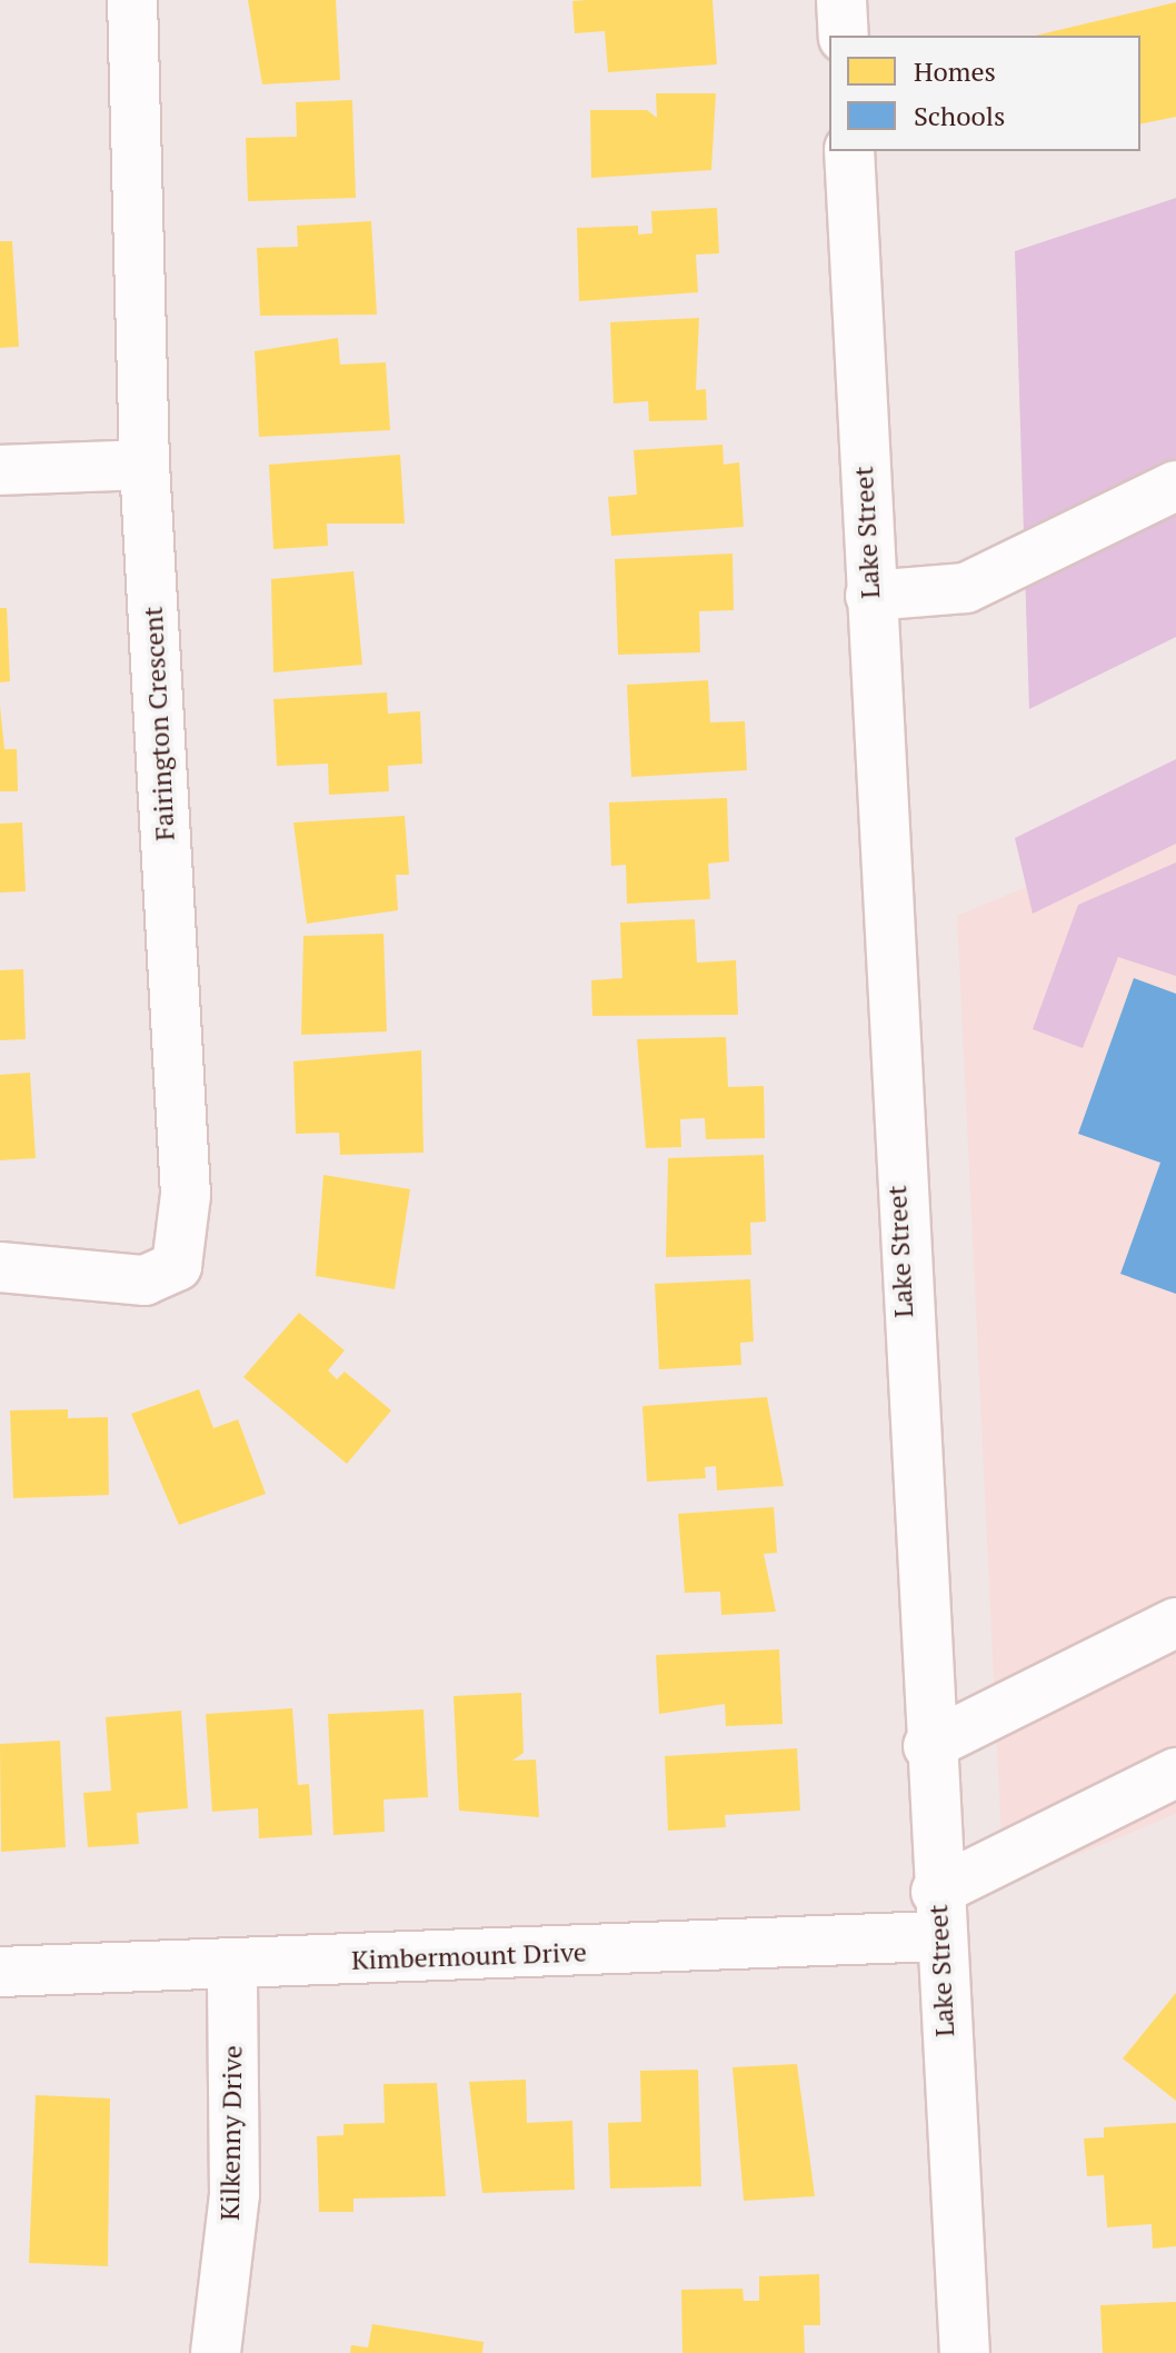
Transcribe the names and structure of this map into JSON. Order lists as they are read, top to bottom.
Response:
{
  "streets": {
    "street": [
      "Lake Street",
      "Fairington Crescent",
      "Kimbermount Drive",
      "Kilkenny Drive"
    ]
  },
  "crossings": [
    ["Lake Street", "Kimbermount Drive"],
    ["Kimbermount Drive", "Kilkenny Drive"]
  ],
  "legend": ["Homes", "Schools"]
}
